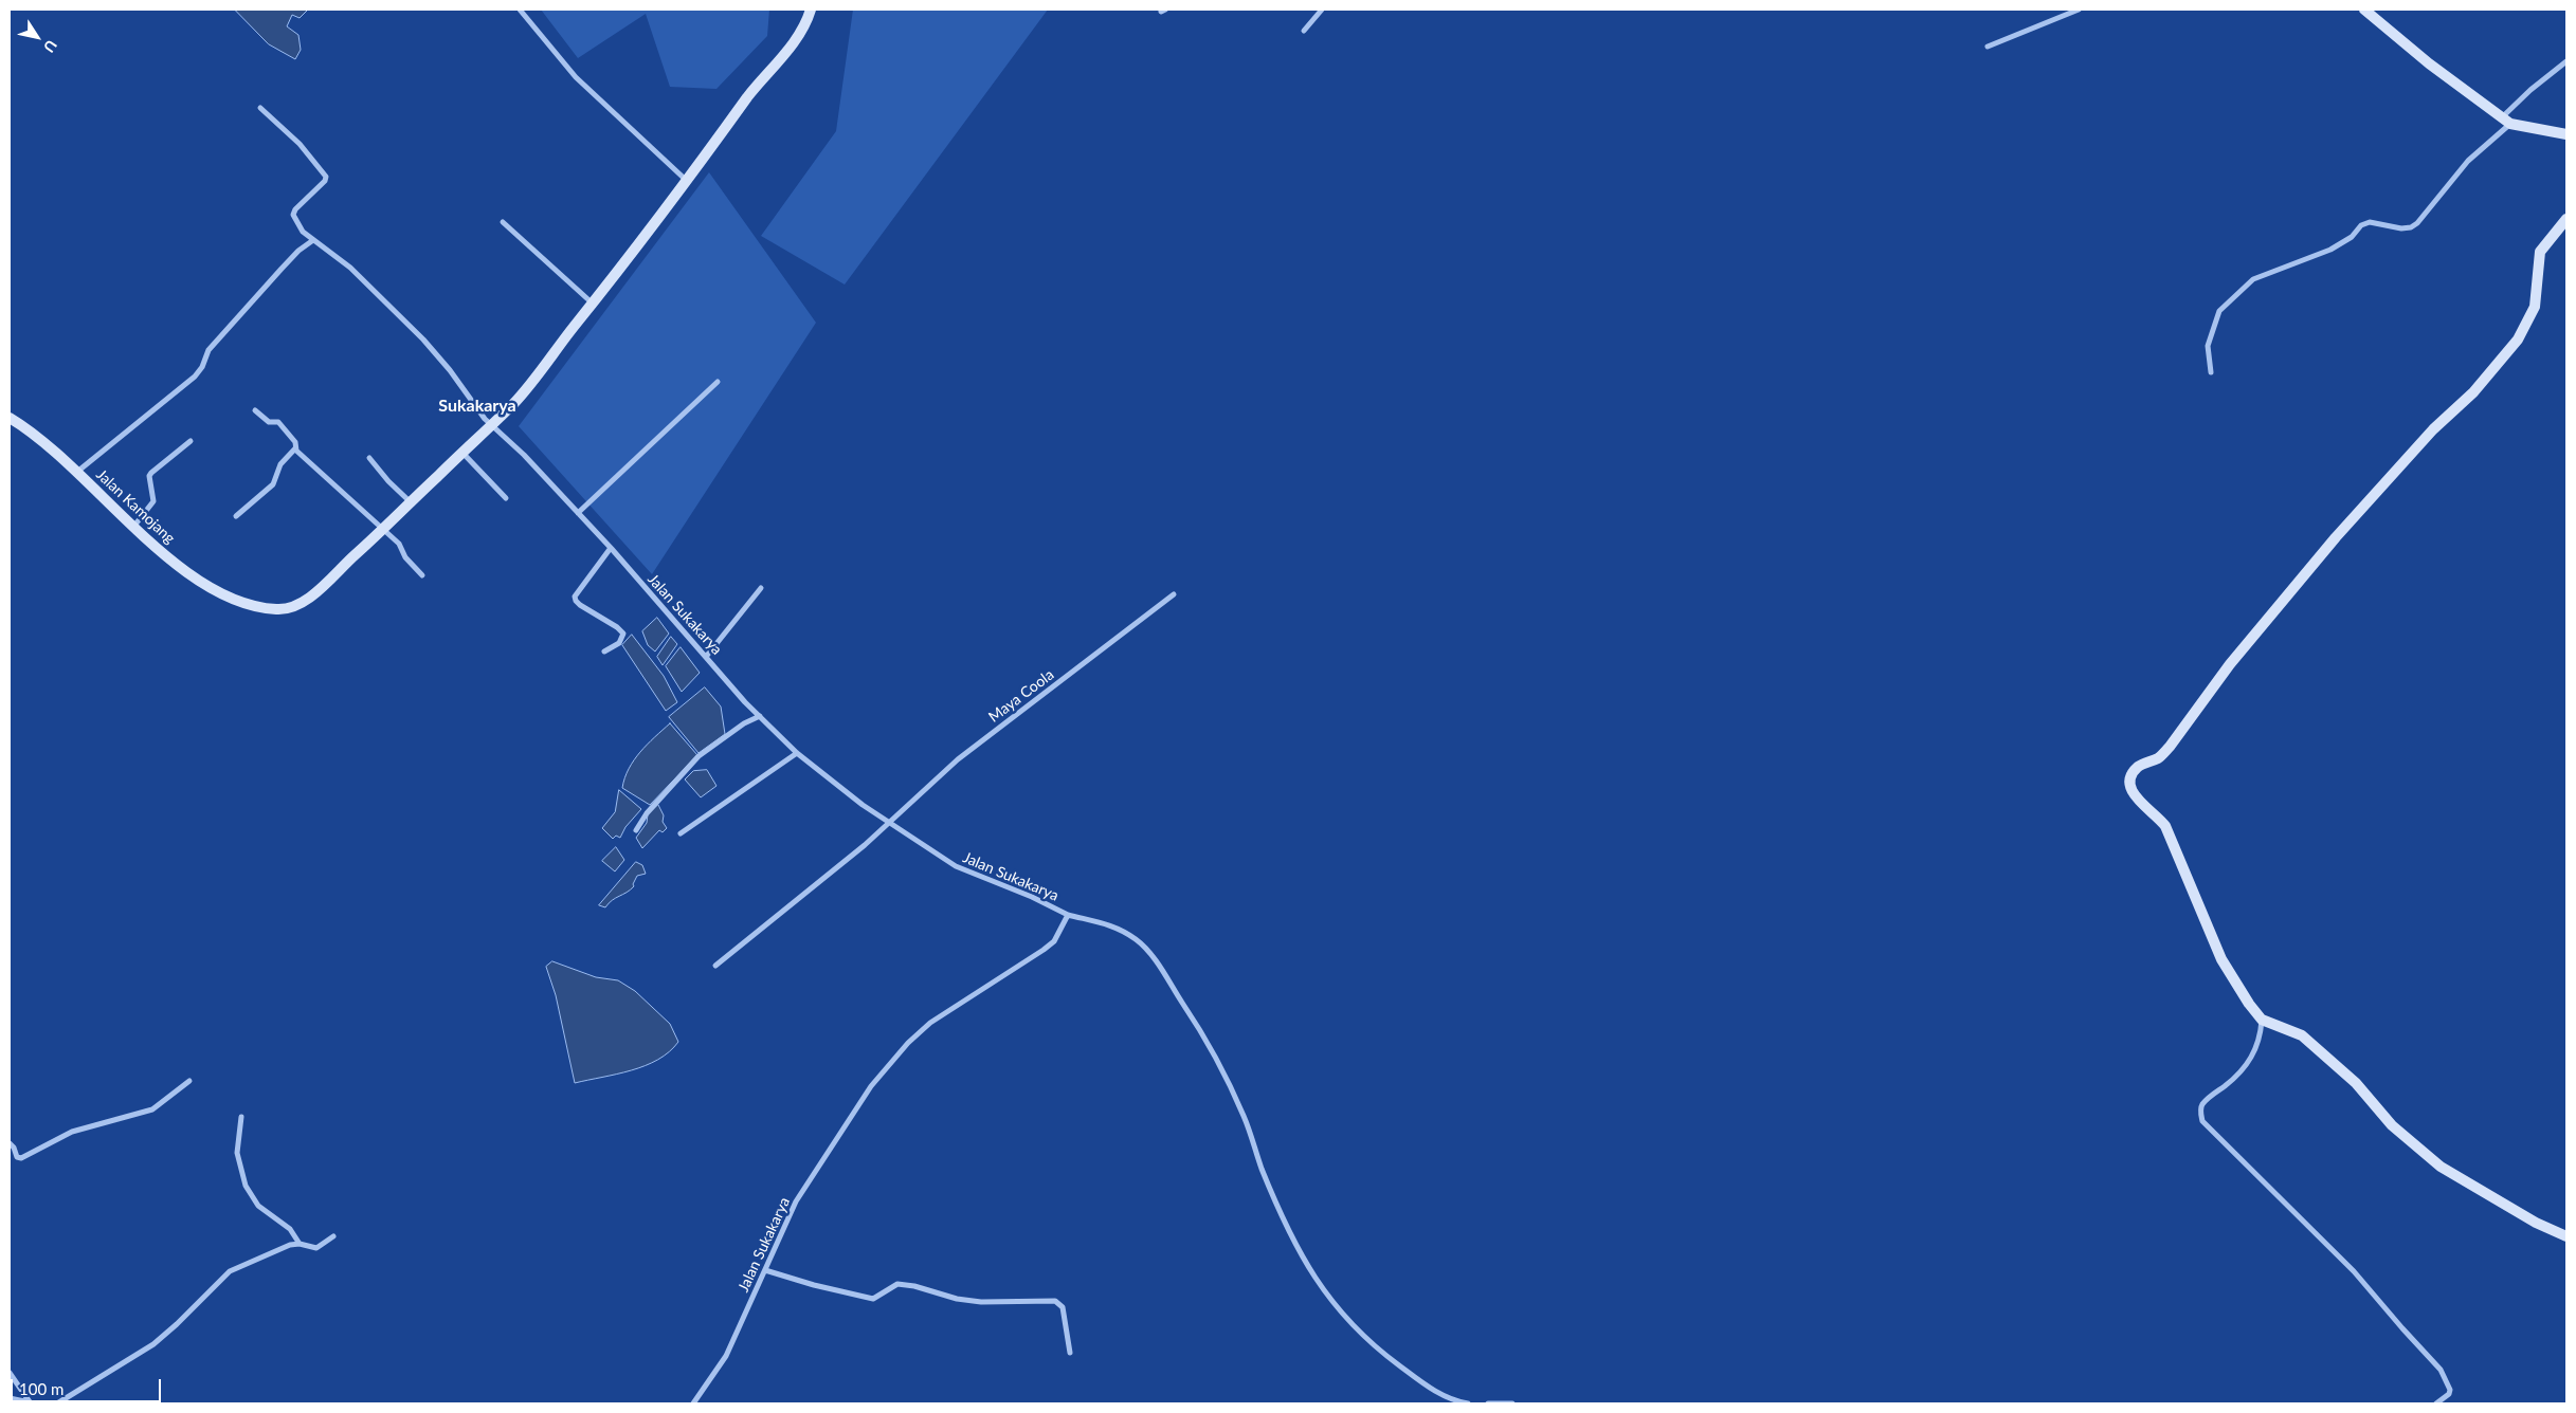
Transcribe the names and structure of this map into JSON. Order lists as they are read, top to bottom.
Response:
{
  "streets": {
    "main road": ["Jalan Kamojang"],
    "street": ["Jalan Sukakarya", "Maya Coola"]
  },
  "crossings": [
    ["Jalan Kamojang", "Jalan Sukakarya"],
    ["Jalan Sukakarya", "Maya Coola"]
  ],
  "districts": ["Sukakarya"],
  "scale_bar": "100 m",
  "north": "bottom right"
}
